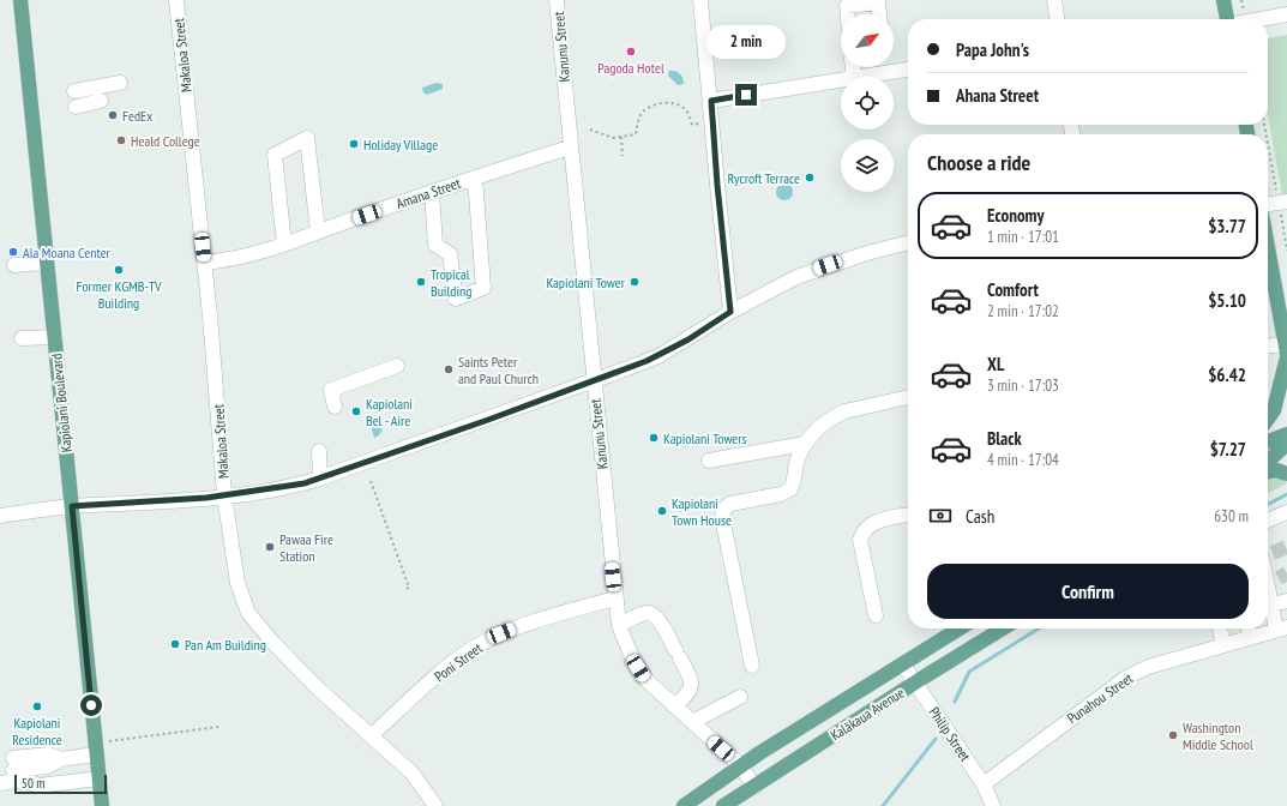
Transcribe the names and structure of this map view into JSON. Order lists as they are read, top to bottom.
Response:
{
  "streets": {
    "main road": ["Kapiolani Boulevard", "Kalākaua Avenue"],
    "street": [
      "Kanunu Street",
      "Makaloa Street",
      "Amana Street",
      "Poni Street",
      "Punahou Street",
      "Philip Street"
    ]
  },
  "crossings": [
    ["Kanunu Street", "Amana Street"],
    ["Kanunu Street", "Poni Street"],
    ["Kanunu Street", "Kalākaua Avenue"],
    ["Makaloa Street", "Amana Street"],
    ["Makaloa Street", "Poni Street"],
    ["Punahou Street", "Philip Street"],
    ["Kalākaua Avenue", "Philip Street"]
  ],
  "places": [
    "Pagoda Hotel",
    "FedEx",
    "Heald College",
    "Holiday Village",
    "Rycroft Terrace",
    "Ala Moana Center",
    "Former KGMB-TV Building",
    "Tropical Building",
    "Kapiolani Tower",
    "Saints Peter and Paul Church",
    "Kapiolani Bel - Aire",
    "Kapiolani Towers",
    "Kapiolani Town House",
    "Pawaa Fire Station",
    "Pan Am Building",
    "Kapiolani Residence",
    "Washington Middle School"
  ],
  "scale_bar": "50 m",
  "north": "top right",
  "page": {
    "banner": ["Papa John's", "Ahana Street"],
    "bubble": "2 min",
    "heading": "Choose a ride",
    "list": [
      {
        "name": "Economy",
        "note": "1 min · 17:01",
        "value": "$3.77"
      },
      {
        "name": "Comfort",
        "note": "2 min · 17:02",
        "value": "$5.10"
      },
      {
        "name": "XL",
        "note": "3 min · 17:03",
        "value": "$6.42"
      },
      {
        "name": "Black",
        "note": "4 min · 17:04",
        "value": "$7.27"
      }
    ],
    "pay": ["Cash", "630 m"],
    "buttons": "Confirm",
    "scale": "50 m"
  }
}
